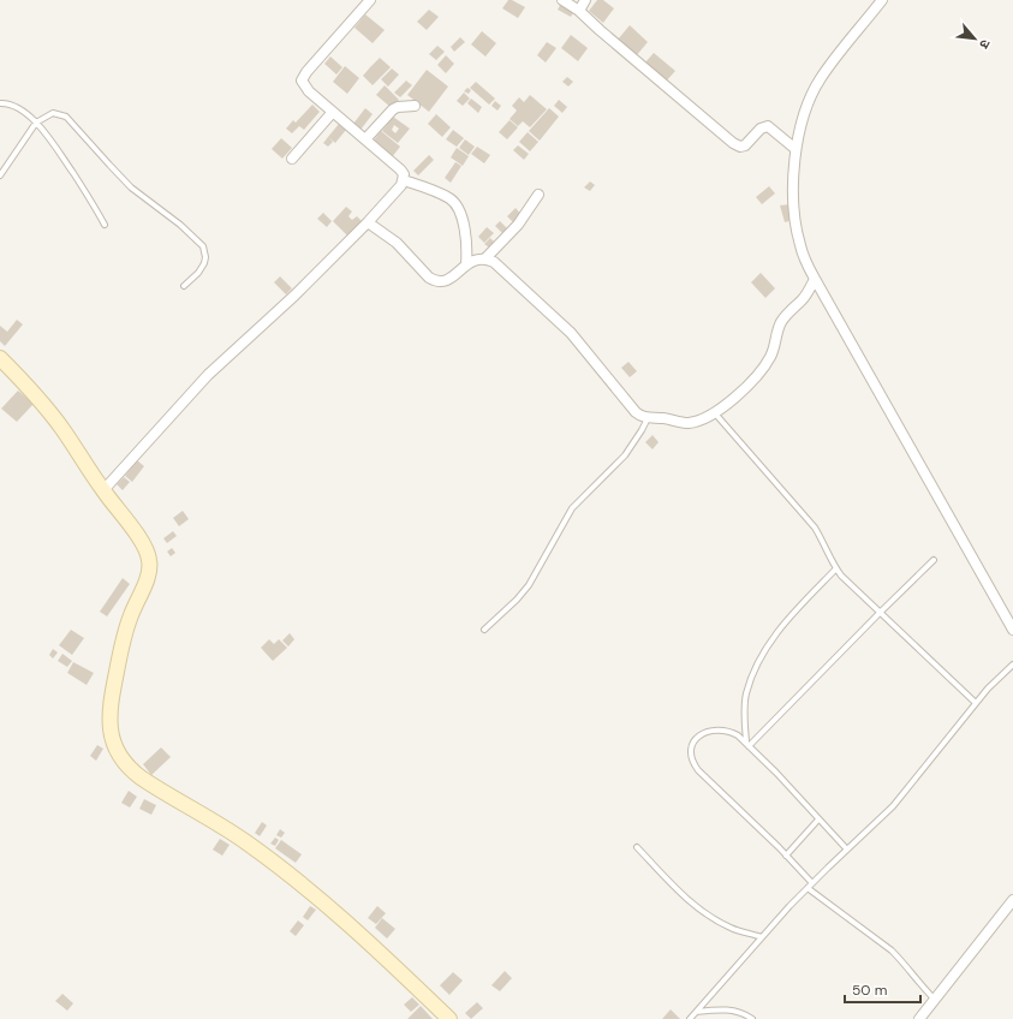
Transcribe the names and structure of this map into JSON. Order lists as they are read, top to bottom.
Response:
{
  "scale_bar": "50 m",
  "north": "bottom right"
}
